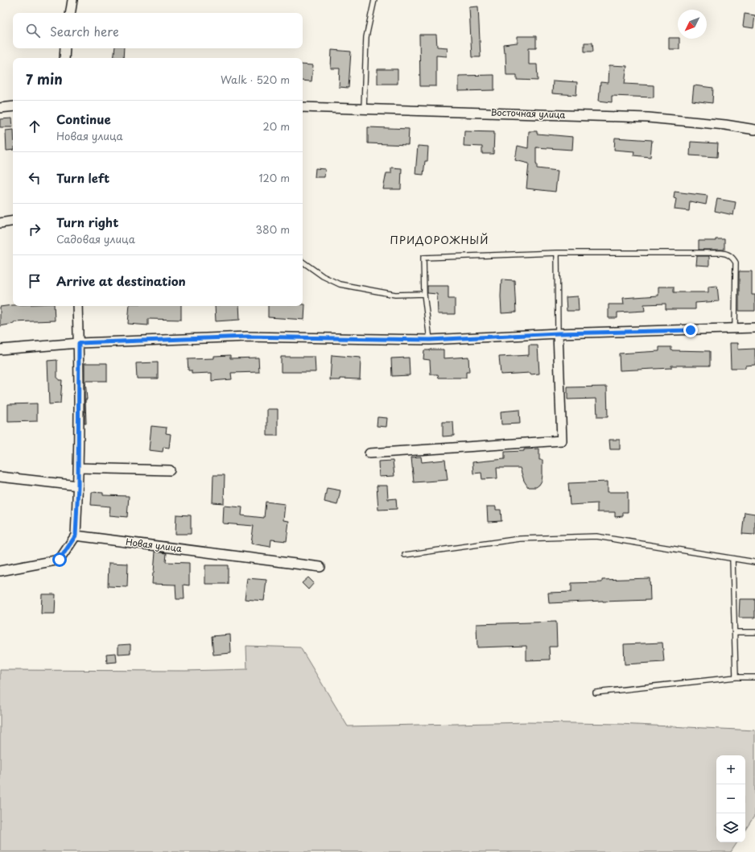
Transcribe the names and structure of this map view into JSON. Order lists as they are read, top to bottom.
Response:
{
  "streets": {
    "street": ["Восточная улица", "Новая улица"]
  },
  "districts": ["ПРИДОРОЖНЫЙ"],
  "north": "bottom left",
  "page": {
    "search": "Search here",
    "heading": ["7 min", "Walk · 520 m"],
    "list": [
      ["Continue", "Новая улица", "20 m"],
      ["Turn left", "120 m"],
      ["Turn right", "Садовая улица", "380 m"],
      "Arrive at destination"
    ],
    "map_buttons": ["+", "−"]
  }
}
